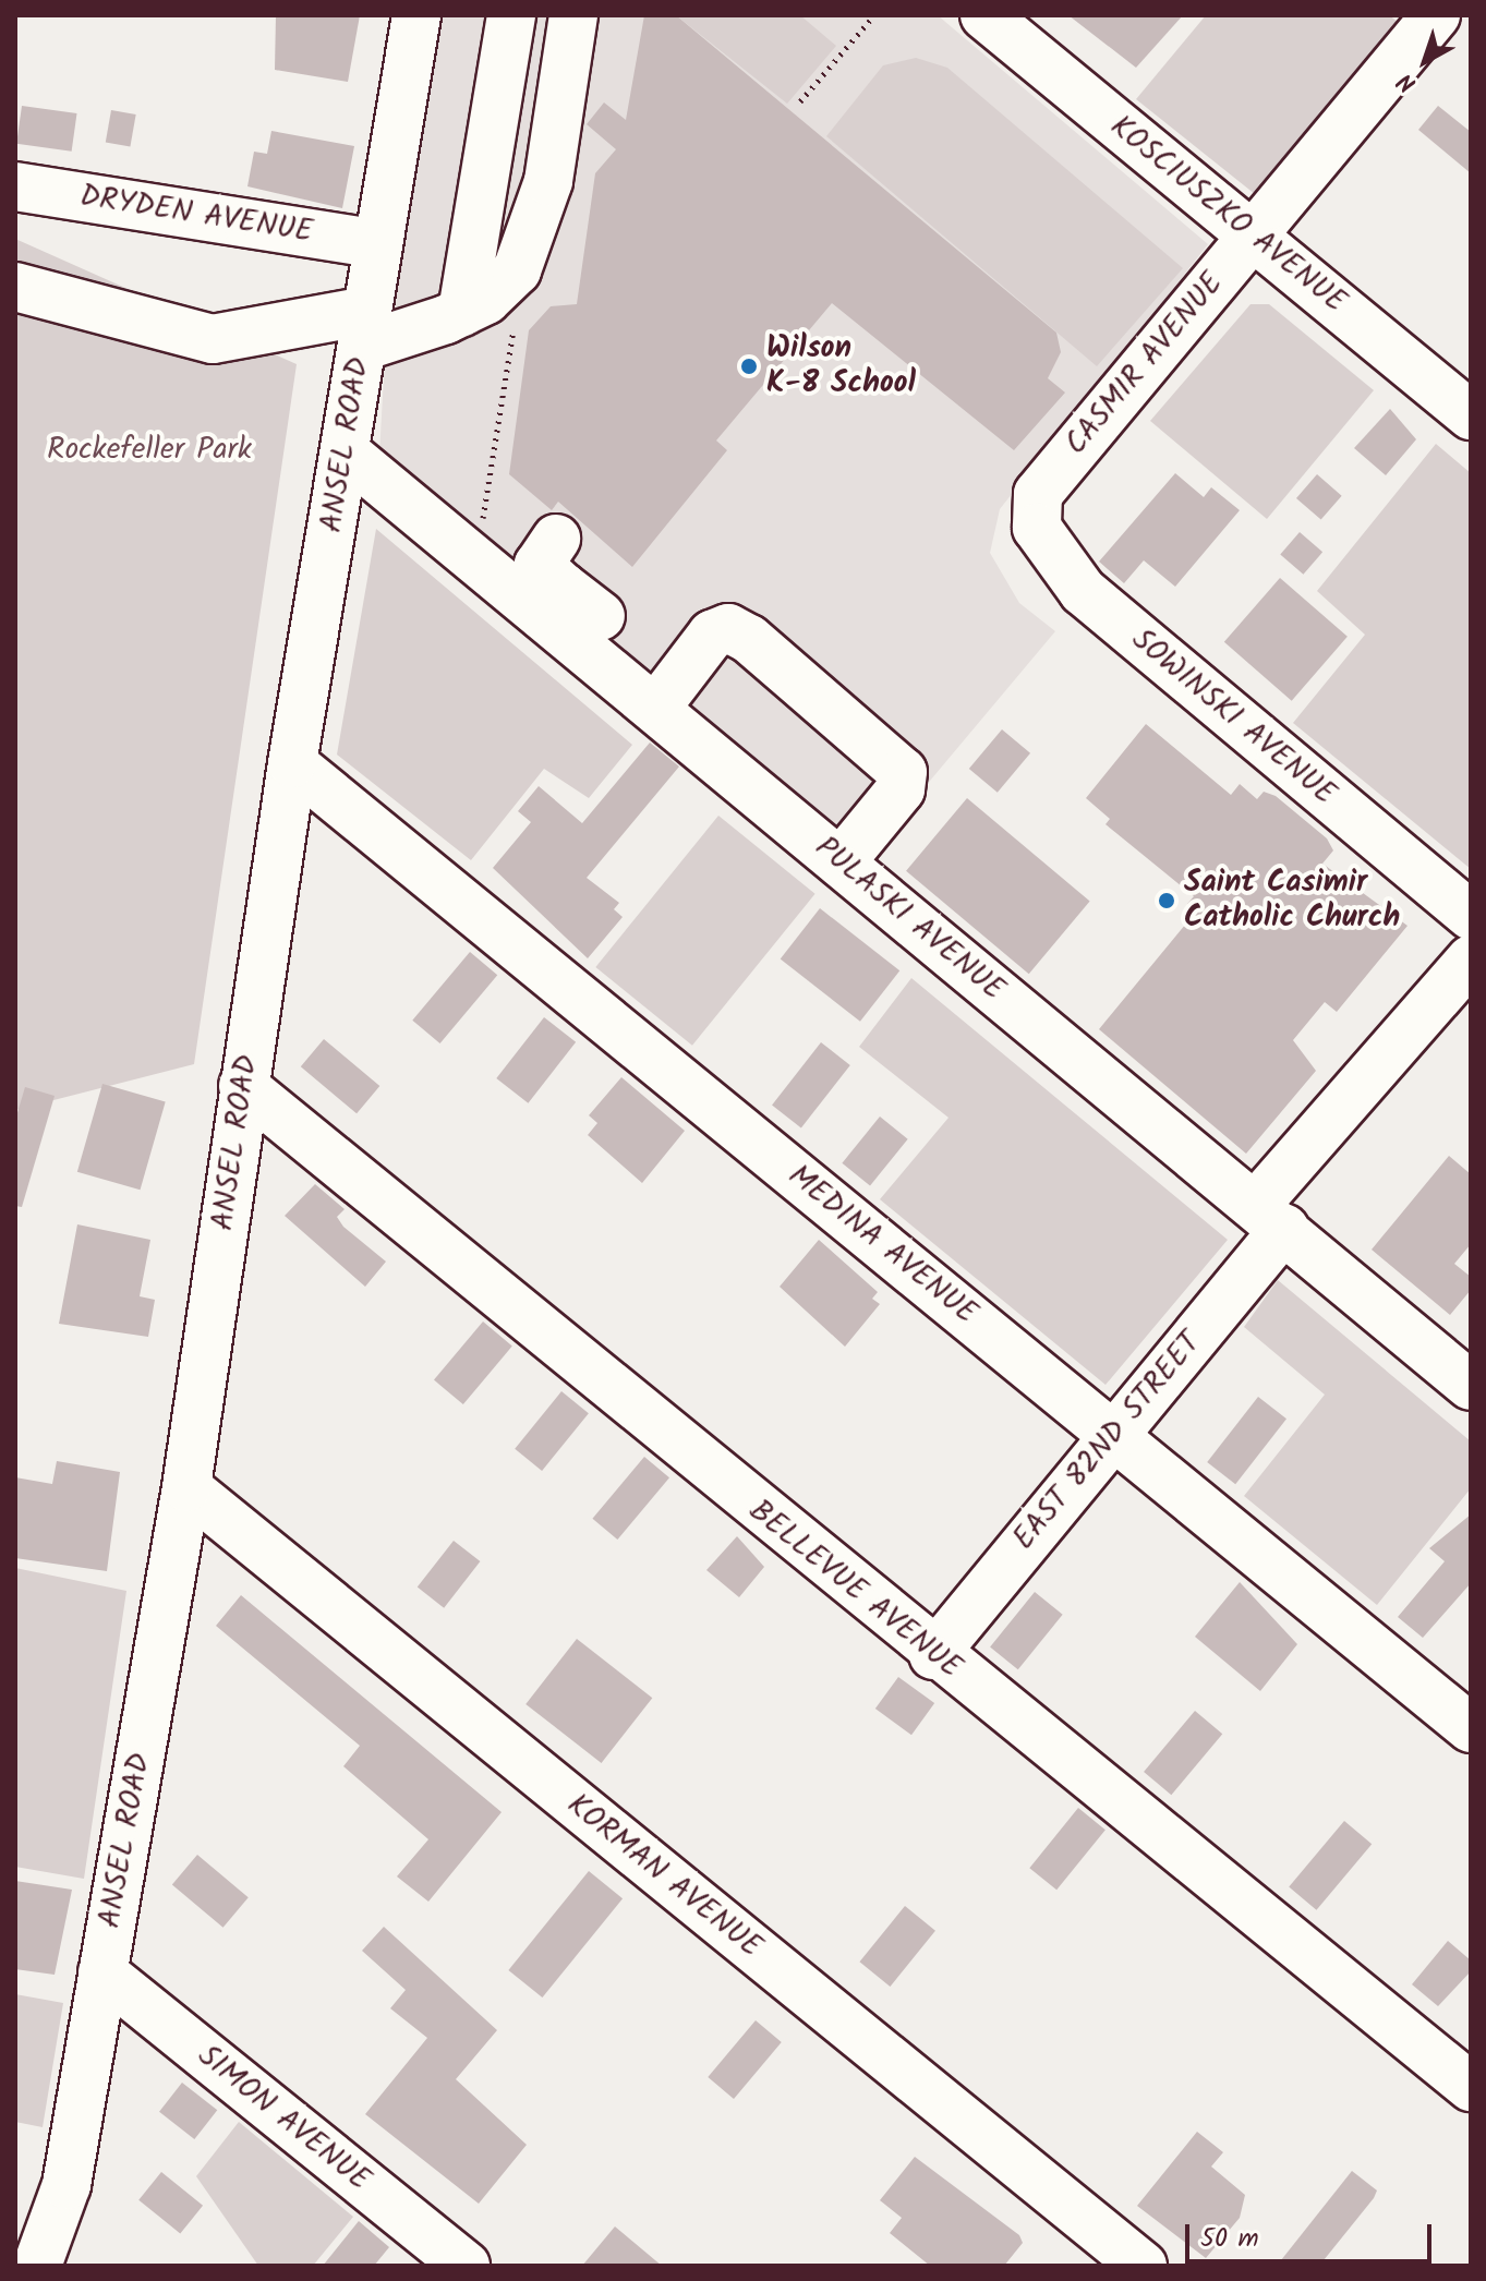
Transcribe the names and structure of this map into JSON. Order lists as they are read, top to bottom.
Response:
{
  "streets": {
    "street": [
      "DRYDEN AVENUE",
      "KOSCIUSZKO AVENUE",
      "CASMIR AVENUE",
      "ANSEL ROAD",
      "SOWINSKI AVENUE",
      "PULASKI AVENUE",
      "MEDINA AVENUE",
      "EAST 82ND STREET",
      "BELLEVUE AVENUE",
      "KORMAN AVENUE",
      "SIMON AVENUE"
    ]
  },
  "crossings": [
    ["DRYDEN AVENUE", "ANSEL ROAD"],
    ["KOSCIUSZKO AVENUE", "CASMIR AVENUE"],
    ["CASMIR AVENUE", "SOWINSKI AVENUE"],
    ["ANSEL ROAD", "PULASKI AVENUE"],
    ["ANSEL ROAD", "MEDINA AVENUE"],
    ["ANSEL ROAD", "BELLEVUE AVENUE"],
    ["ANSEL ROAD", "KORMAN AVENUE"],
    ["ANSEL ROAD", "SIMON AVENUE"],
    ["PULASKI AVENUE", "EAST 82ND STREET"],
    ["MEDINA AVENUE", "EAST 82ND STREET"],
    ["EAST 82ND STREET", "BELLEVUE AVENUE"]
  ],
  "parks": ["Rockefeller Park"],
  "places": ["Wilson K-8 School", "Saint Casimir Catholic Church"],
  "scale_bar": "50 m",
  "north": "bottom left"
}
